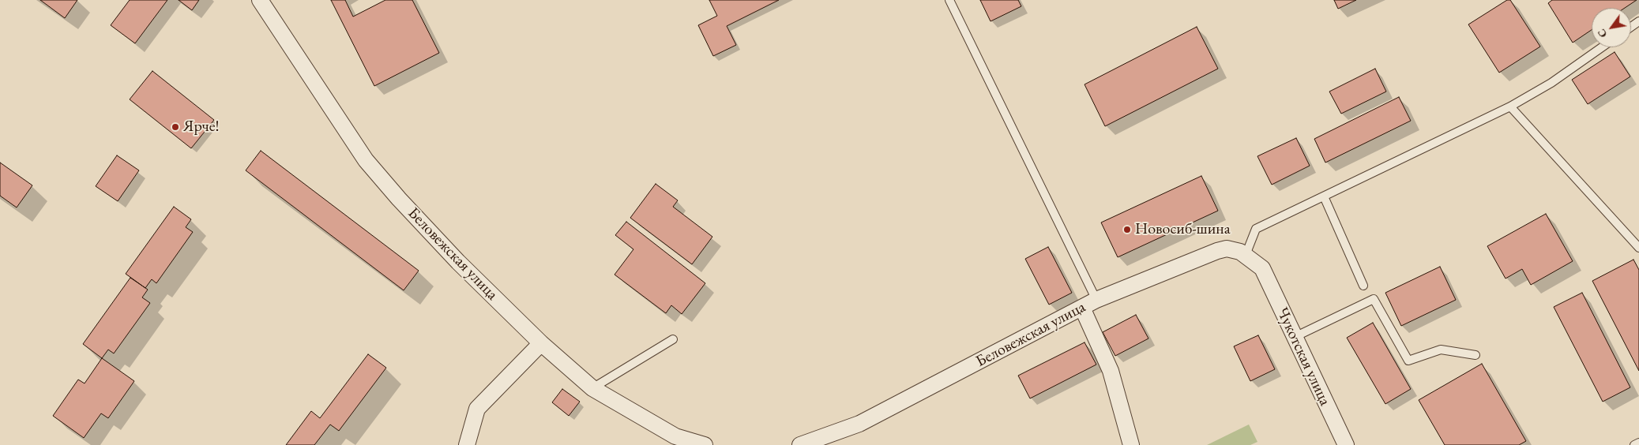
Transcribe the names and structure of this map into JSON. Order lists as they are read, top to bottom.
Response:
{
  "streets": {
    "street": ["Беловежская улица", "Чукотская улица"]
  },
  "crossings": [
    ["Беловежская улица", "Чукотская улица"]
  ],
  "places": ["Ярче!", "Новосиб-шина"],
  "north": "bottom left"
}
